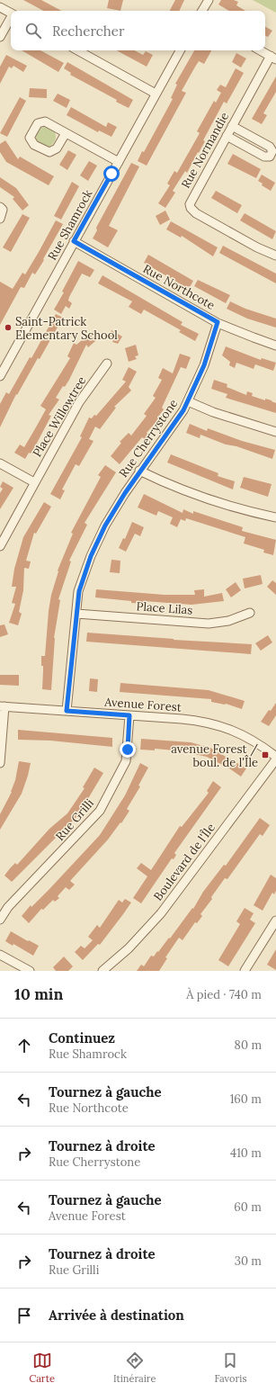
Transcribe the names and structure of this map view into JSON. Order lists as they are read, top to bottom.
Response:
{
  "streets": {
    "street": [
      "Rue Normandie",
      "Rue Shamrock",
      "Rue Northcote",
      "Place Willowtree",
      "Rue Cherrystone",
      "Place Lilas",
      "Avenue Forest",
      "Rue Grilli",
      "Boulevard de l'Île"
    ]
  },
  "crossings": [
    ["Rue Shamrock", "Rue Northcote"],
    ["Rue Northcote", "Rue Cherrystone"],
    ["Rue Cherrystone", "Place Lilas"],
    ["Rue Cherrystone", "Avenue Forest"],
    ["Avenue Forest", "Rue Grilli"]
  ],
  "places": {
    "other": ["Saint-Patrick Elementary School"],
    "transit": ["avenue Forest / boul. de l'Île"]
  },
  "page": {
    "search": "Rechercher",
    "heading": ["10 min", "À pied · 740 m"],
    "list": [
      ["Continuez", "Rue Shamrock", "80 m"],
      ["Tournez à gauche", "Rue Northcote", "160 m"],
      ["Tournez à droite", "Rue Cherrystone", "410 m"],
      ["Tournez à gauche", "Avenue Forest", "60 m"],
      ["Tournez à droite", "Rue Grilli", "30 m"],
      "Arrivée à destination"
    ],
    "nav": ["Carte", "Itinéraire", "Favoris"]
  }
}
